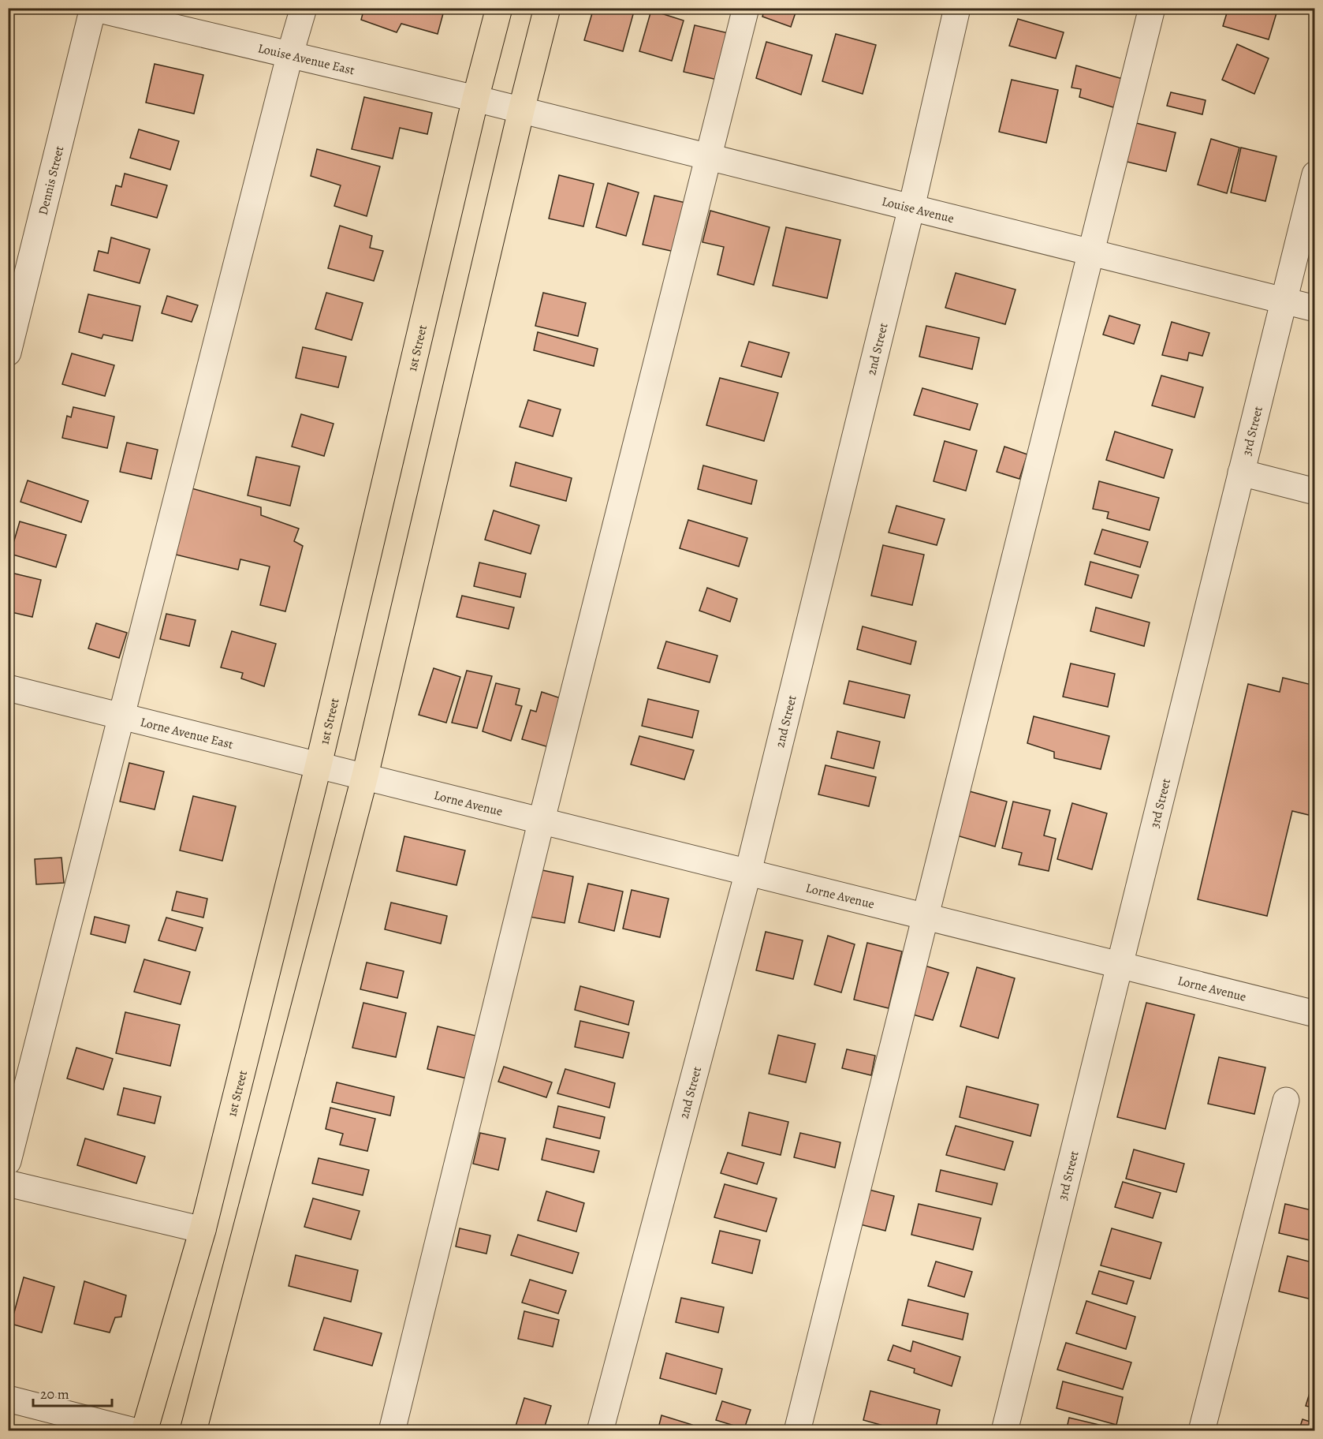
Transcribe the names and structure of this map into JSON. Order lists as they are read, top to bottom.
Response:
{
  "streets": {
    "main road": ["1st Street"],
    "street": [
      "Louise Avenue East",
      "Dennis Street",
      "Louise Avenue",
      "2nd Street",
      "3rd Street",
      "Lorne Avenue East",
      "Lorne Avenue"
    ]
  },
  "crossings": [
    ["Louise Avenue East", "Dennis Street"],
    ["Louise Avenue East", "Louise Avenue"],
    ["Louise Avenue East", "1st Street"],
    ["Louise Avenue", "2nd Street"],
    ["Louise Avenue", "3rd Street"],
    ["1st Street", "Lorne Avenue East"],
    ["2nd Street", "Lorne Avenue"],
    ["3rd Street", "Lorne Avenue"],
    ["Lorne Avenue East", "Lorne Avenue"]
  ],
  "scale_bar": "20 m"
}
